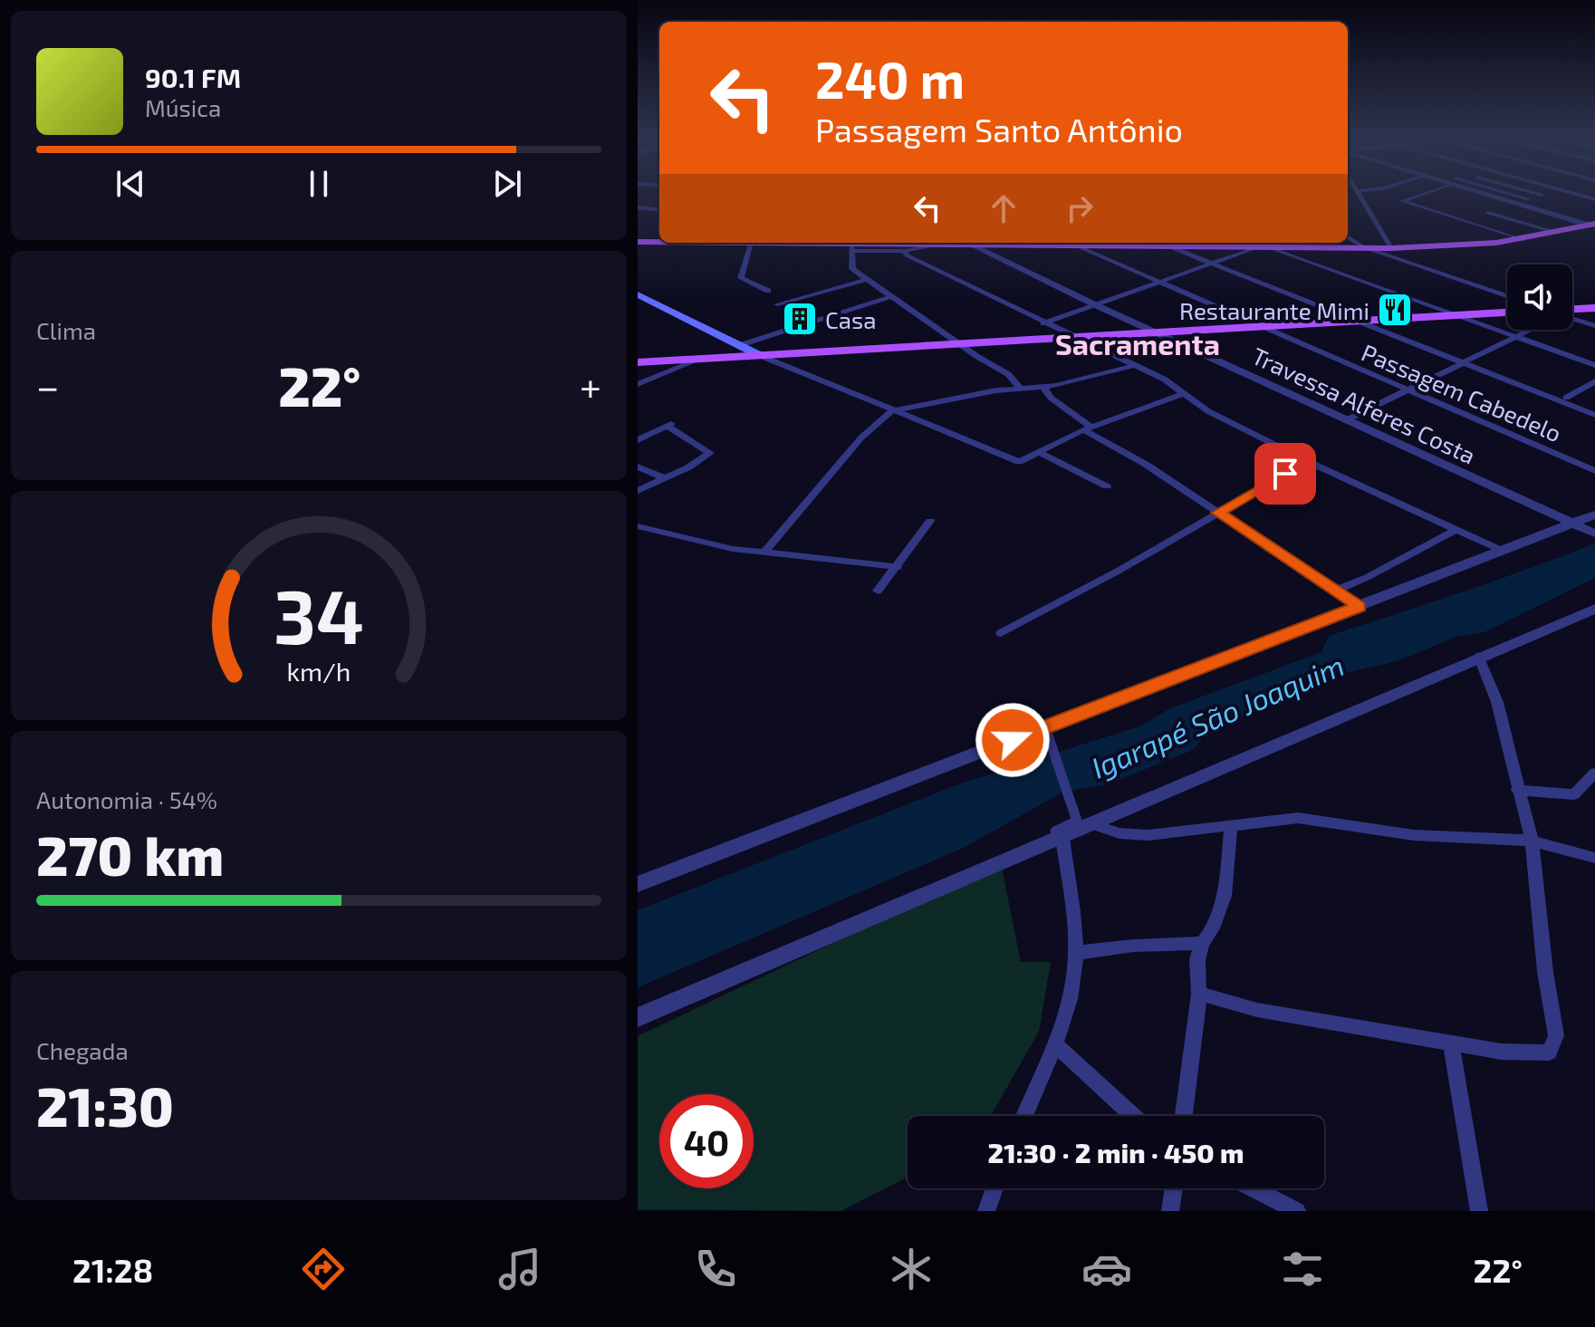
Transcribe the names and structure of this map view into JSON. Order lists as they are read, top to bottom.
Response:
{
  "streets": {
    "street": ["Passagem Cabedelo", "Travessa Alferes Costa"]
  },
  "districts": ["Sacramenta"],
  "water": ["Igarapé São Joaquim"],
  "places": {
    "restaurant": ["Restaurante Mimi"],
    "building": ["Casa"]
  },
  "page": {
    "turn": ["240 m", "Passagem Santo Antônio"],
    "song": ["90.1 FM", "Música"],
    "tile": [
      "Clima",
      ["Autonomia · 54%", "270 km"],
      ["Chegada", "21:30"]
    ],
    "heat": ["−", "22°", "+"],
    "limit": "40",
    "trip": "21:30 · 2 min · 450 m",
    "tabs": ["21:28", "22°"],
    "gauge": ["34", "km/h"]
  }
}
